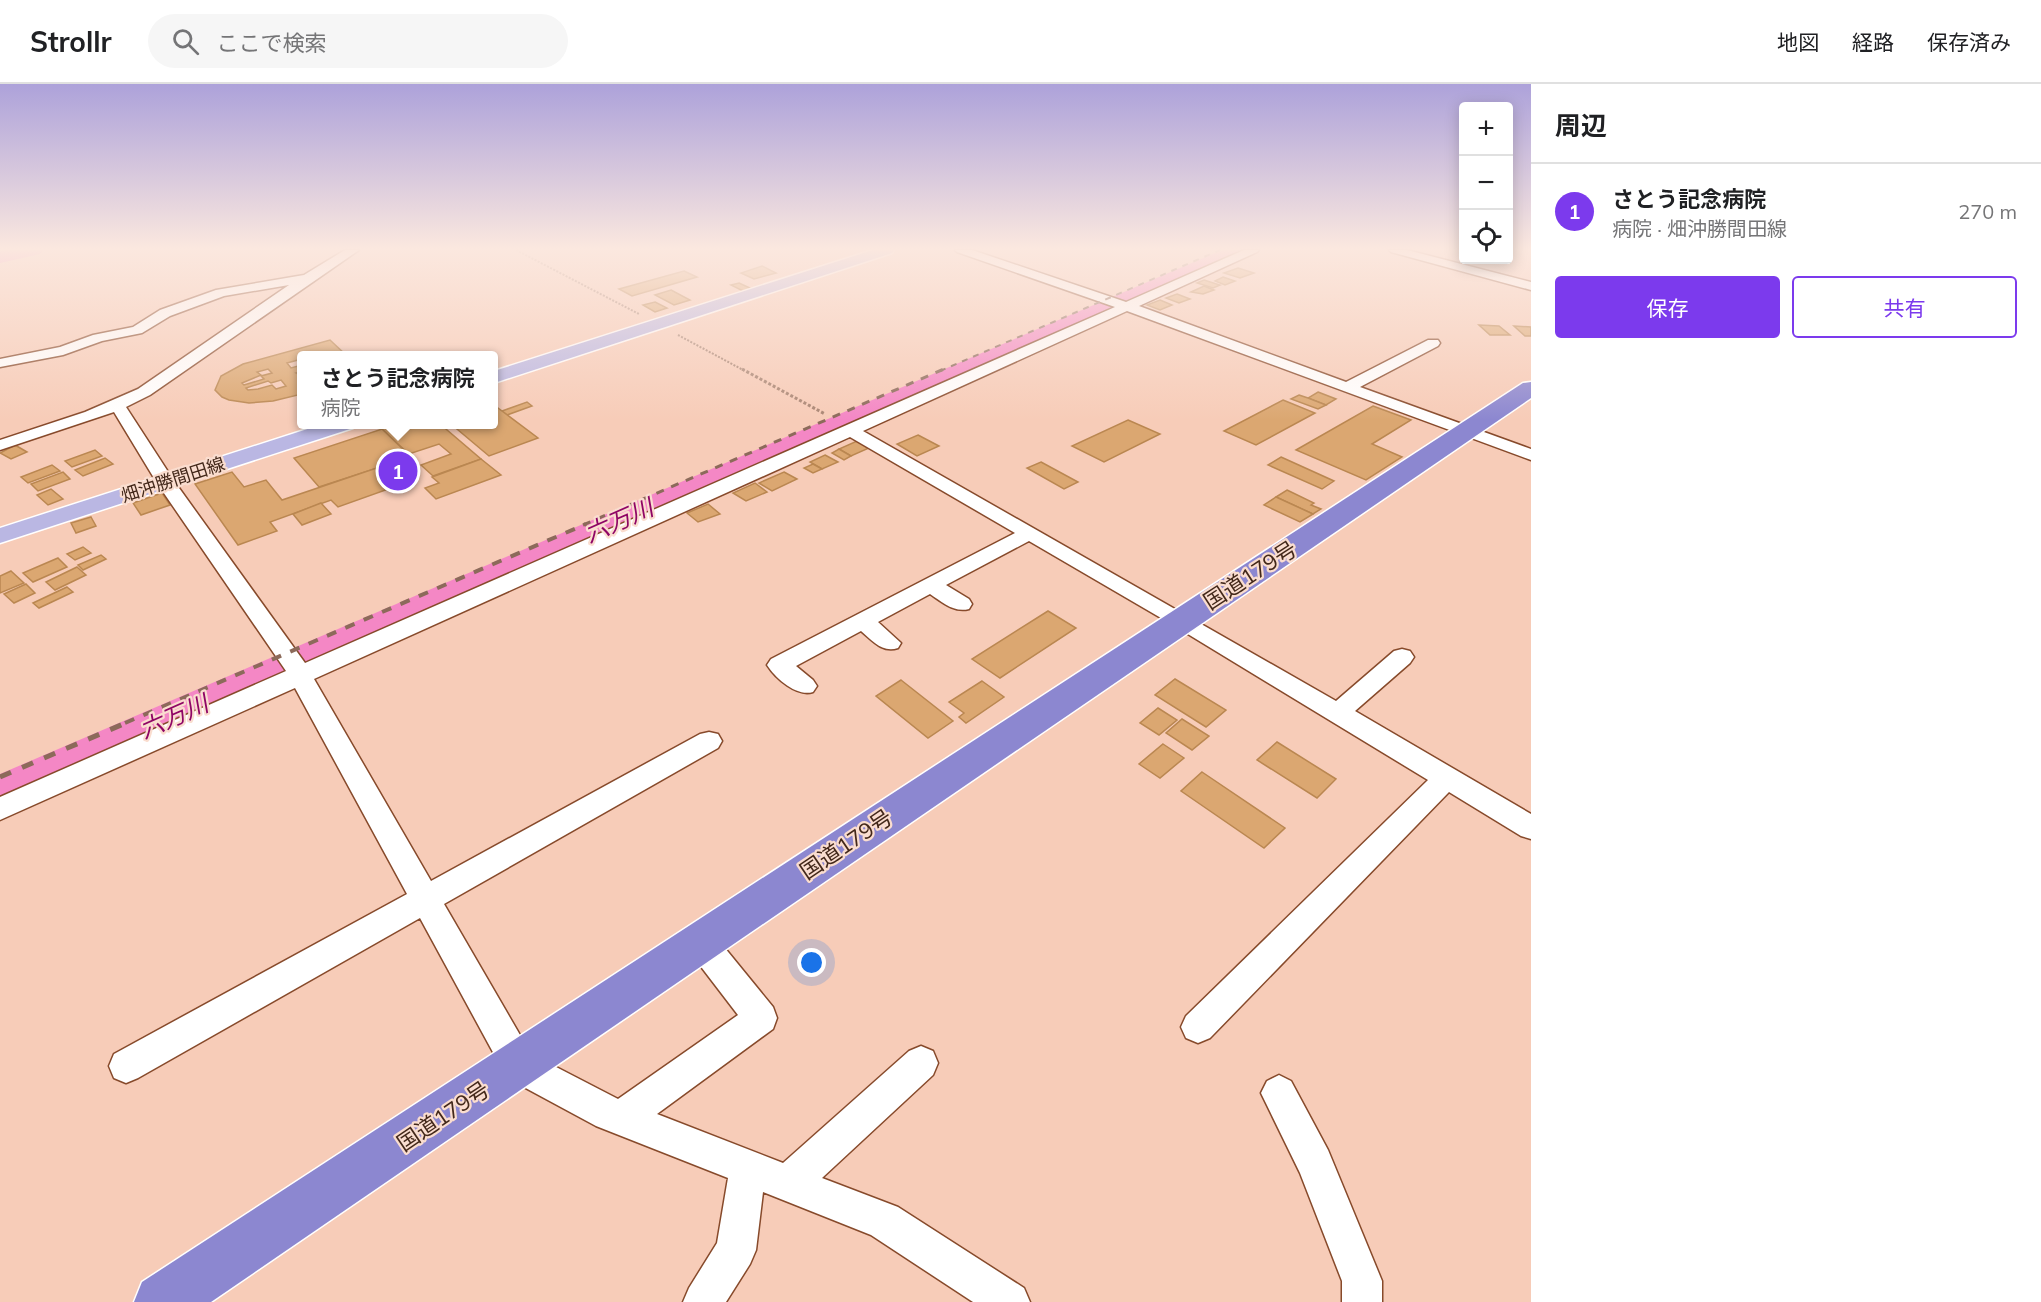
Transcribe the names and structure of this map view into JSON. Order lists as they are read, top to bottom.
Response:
{
  "streets": {
    "highway": ["国道179号"],
    "main road": ["畑沖勝間田線"]
  },
  "water": ["六万川"],
  "page": {
    "header": "Strollr",
    "search": "ここで検索",
    "nav": ["地図", "経路", "保存済み"],
    "heading": "周辺",
    "map_buttons": ["+", "−"],
    "list": [
      {
        "mark": "1",
        "name": "さとう記念病院",
        "note": "病院 · 畑沖勝間田線",
        "value": "270 m"
      }
    ],
    "buttons": ["保存", "共有"],
    "popup": ["さとう記念病院", "病院"],
    "pins": "1"
  }
}
